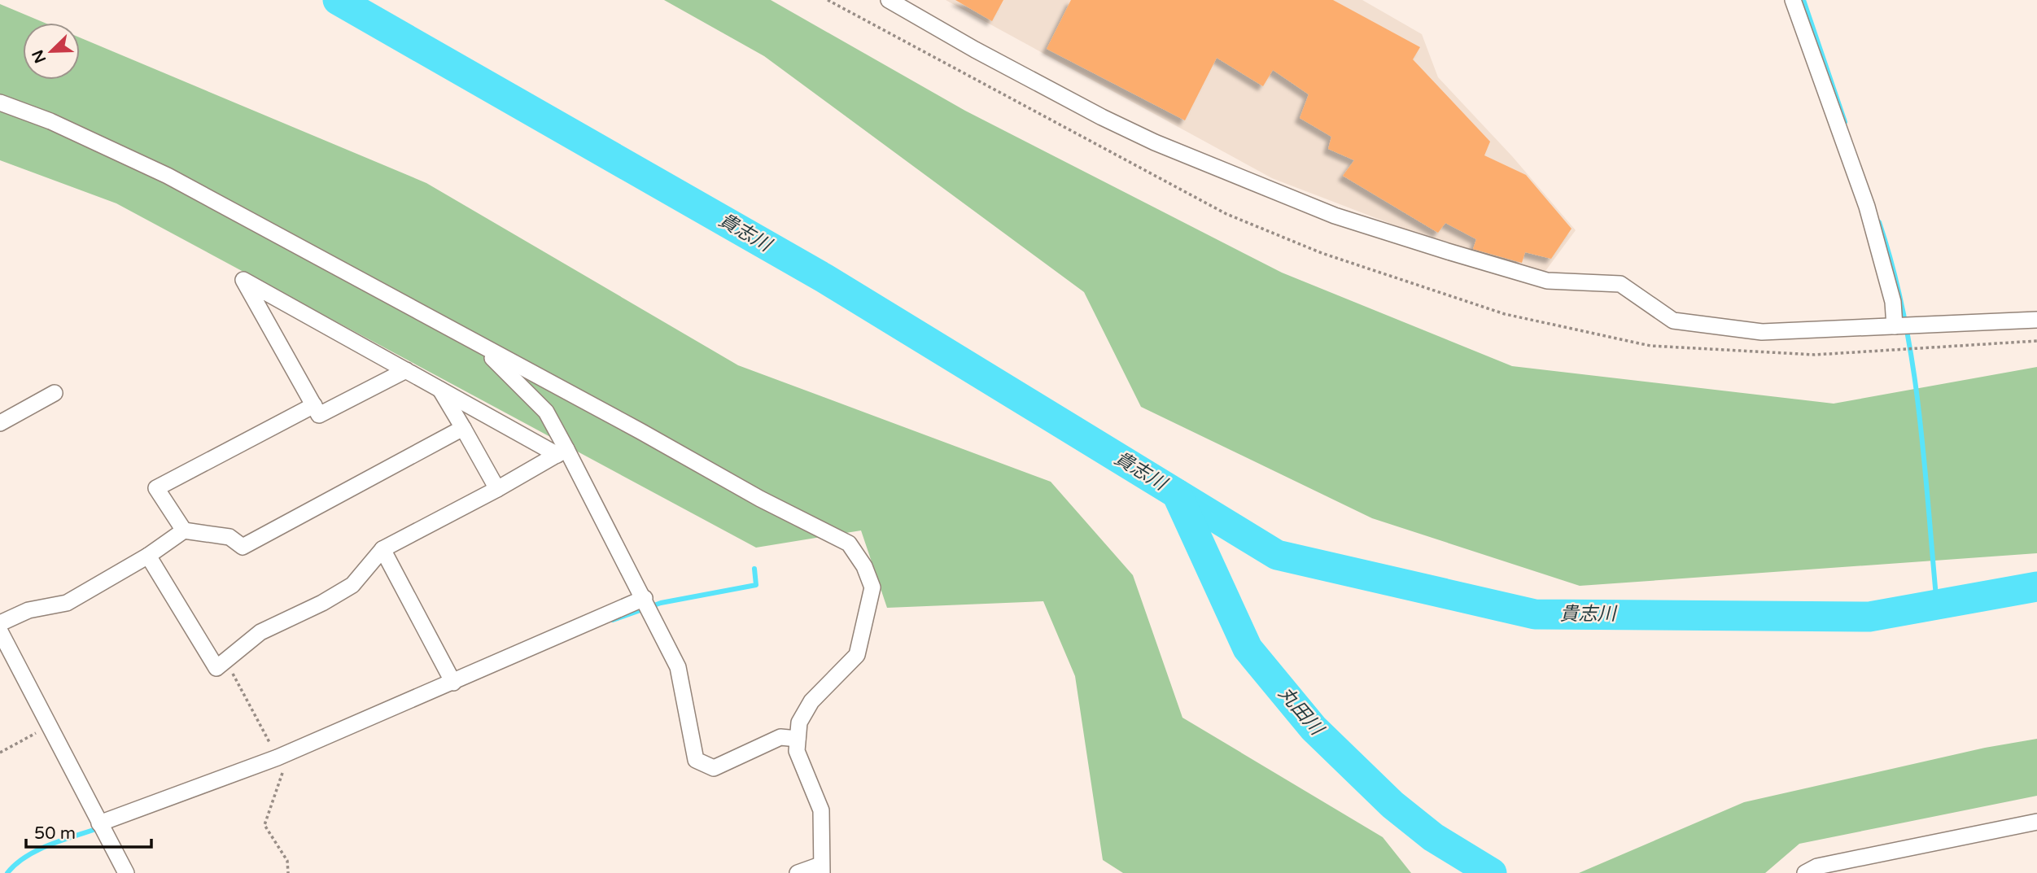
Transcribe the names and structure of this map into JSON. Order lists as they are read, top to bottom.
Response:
{
  "water": ["貴志川", "丸田川"],
  "scale_bar": "50 m",
  "north": "bottom left"
}
